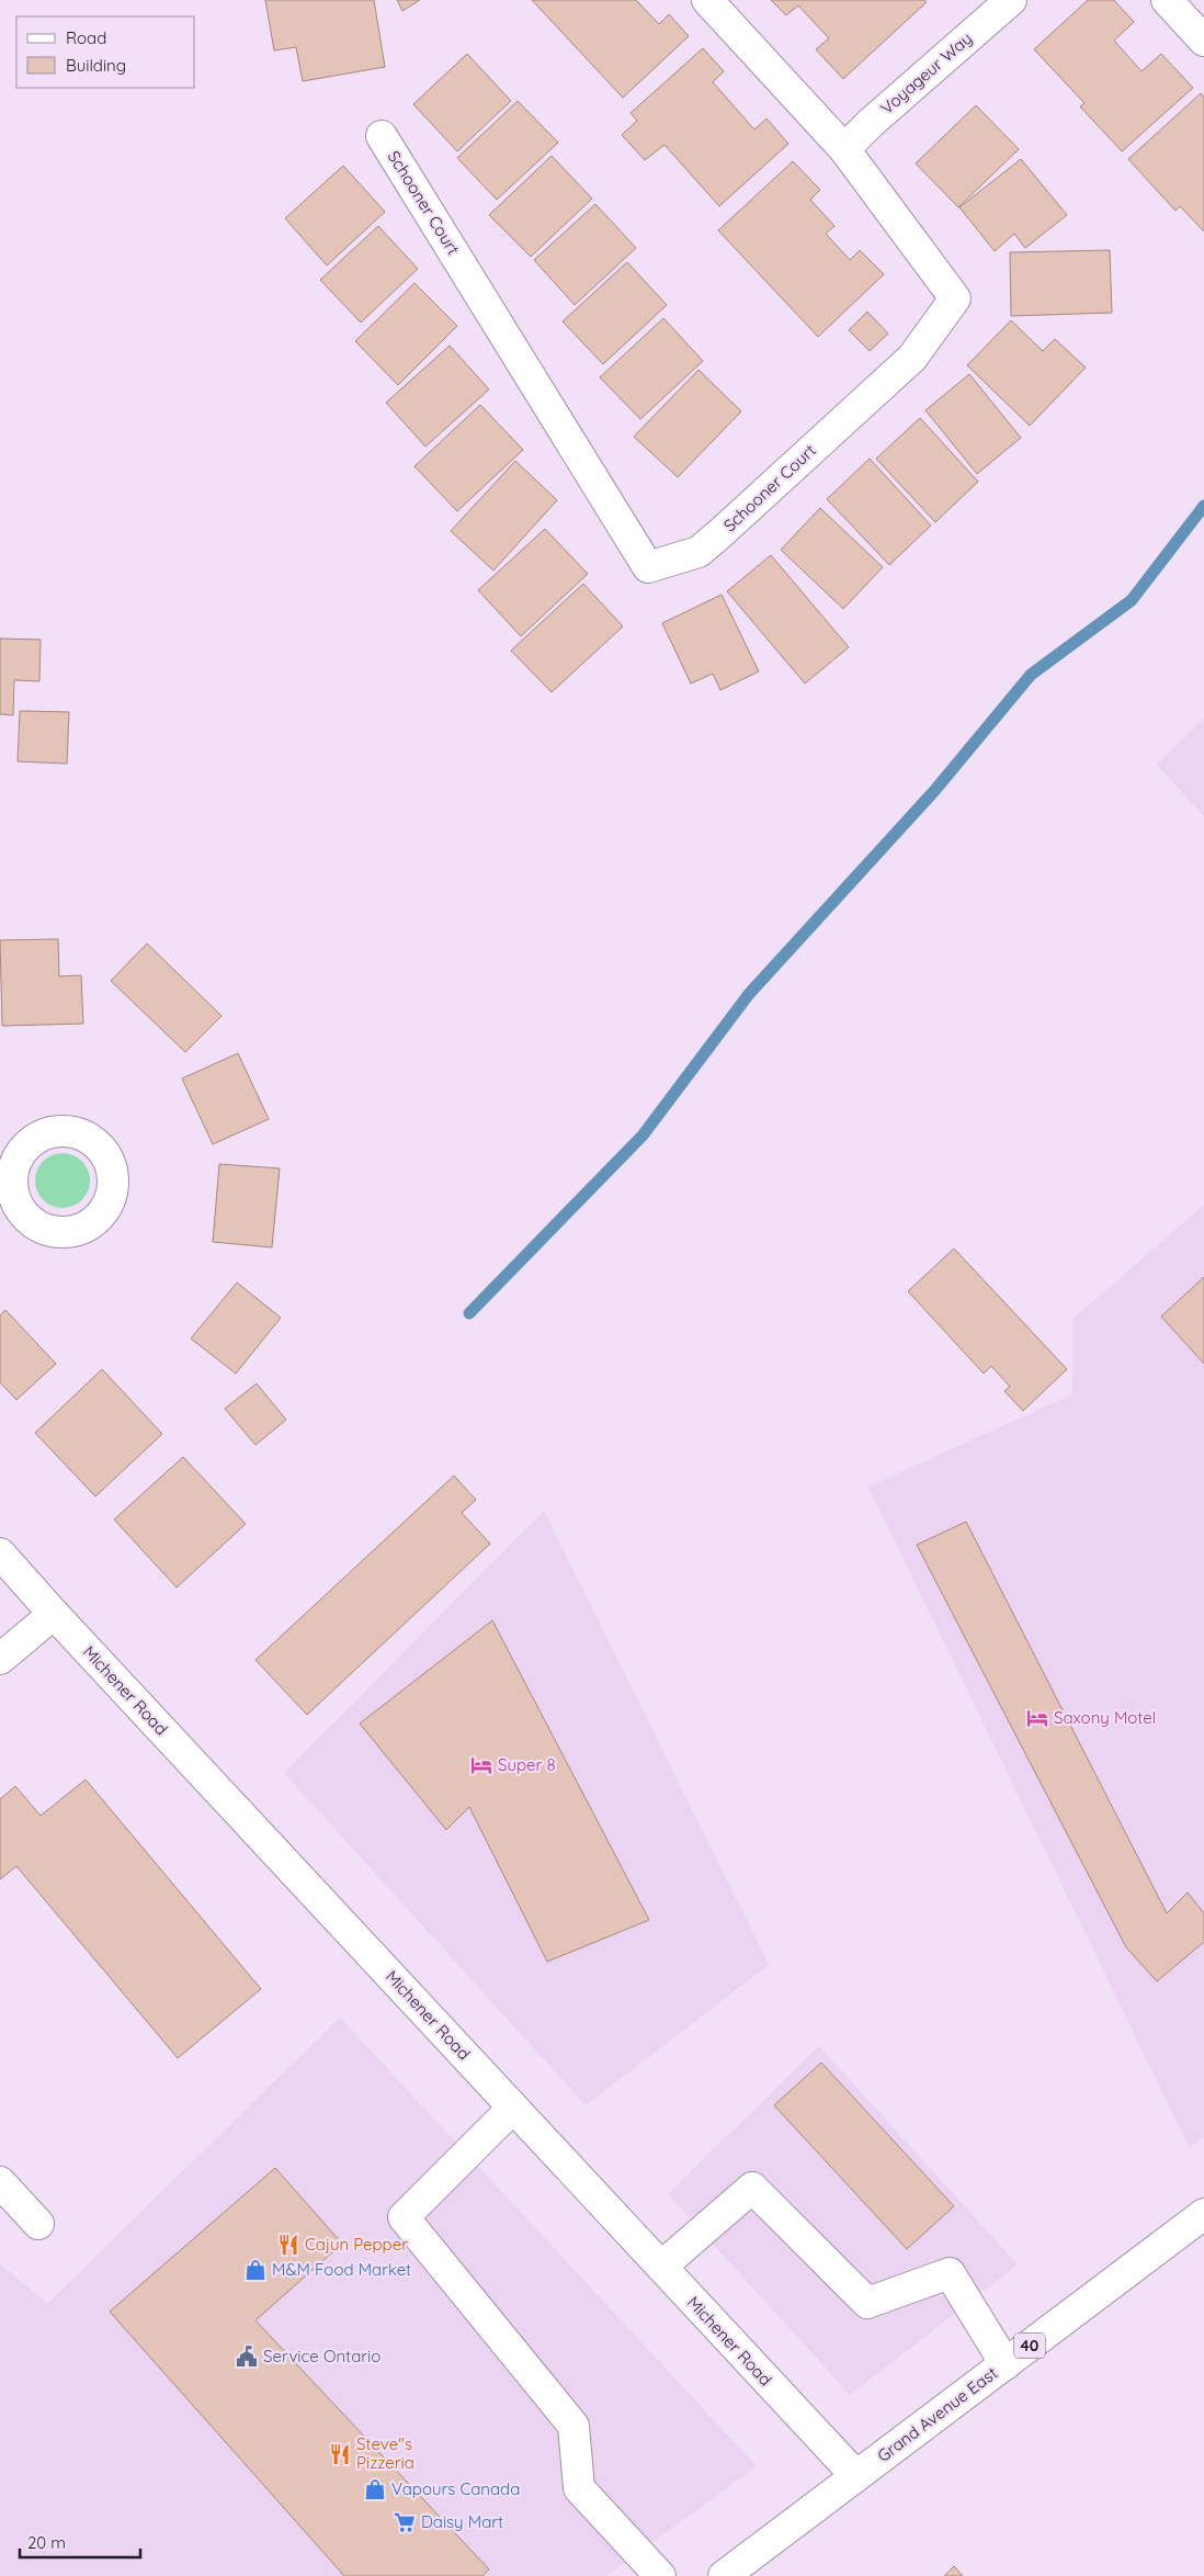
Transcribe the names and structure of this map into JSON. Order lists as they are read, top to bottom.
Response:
{
  "streets": {
    "street": [
      "Voyageur Way",
      "Schooner Court",
      "Michener Road",
      "40",
      "Grand Avenue East"
    ]
  },
  "crossings": [
    ["Voyageur Way", "Schooner Court"],
    ["Michener Road", "Grand Avenue East"]
  ],
  "places": {
    "hotel": ["Saxony Motel", "Super 8"],
    "restaurant": ["Cajun Pepper", "Steve''s Pizzeria"],
    "shop": ["M&M Food Market", "Vapours Canada"],
    "public building": ["Service Ontario"],
    "supermarket": ["Daisy Mart"]
  },
  "legend": ["Road", "Building"],
  "scale_bar": "20 m"
}
